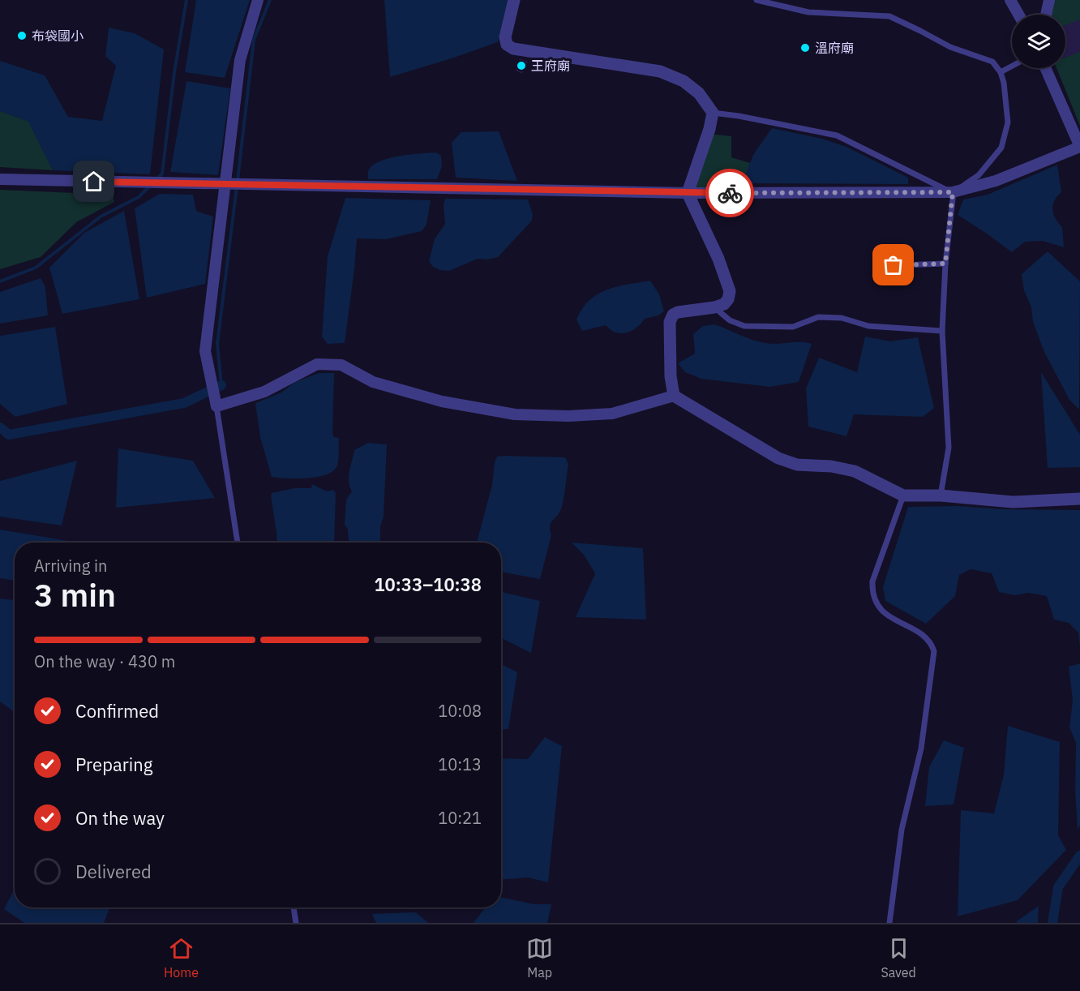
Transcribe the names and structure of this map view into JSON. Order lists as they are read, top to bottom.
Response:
{
  "places": ["布袋國小", "溫府廟", "王府廟"],
  "page": {
    "heading": ["3 min", "Arriving in", "10:33–10:38"],
    "bar": "On the way · 430 m",
    "list": [
      ["Confirmed", "10:08"],
      ["Preparing", "10:13"],
      ["On the way", "10:21"],
      "Delivered"
    ],
    "tabs": ["Home", "Map", "Saved"]
  }
}
